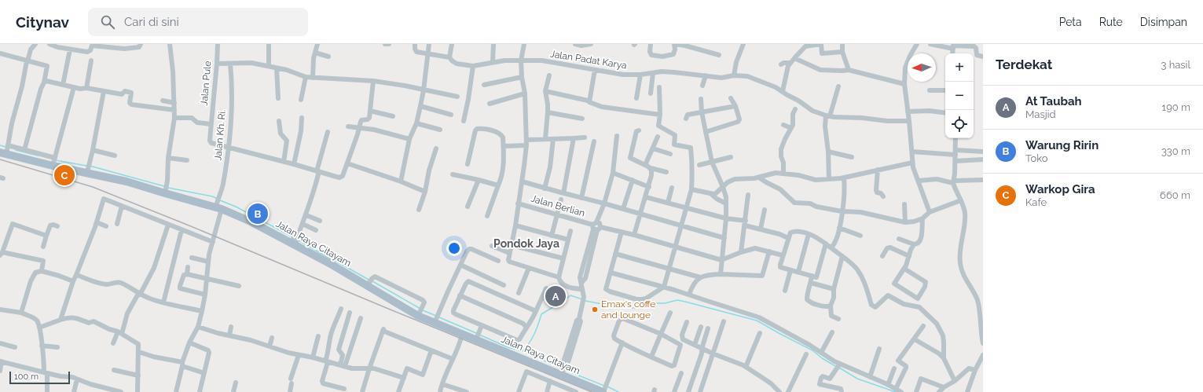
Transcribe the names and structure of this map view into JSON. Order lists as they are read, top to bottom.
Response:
{
  "streets": {
    "main road": ["Jalan Raya Citayam"],
    "street": [
      "Jalan Padat Karya",
      "Jalan Pule",
      "Jalan Kh. Ri.",
      "Jalan Berlian"
    ]
  },
  "crossings": [
    ["Jalan Pule", "Jalan Kh. Ri."],
    ["Jalan Kh. Ri.", "Jalan Raya Citayam"]
  ],
  "districts": ["Pondok Jaya"],
  "places": ["Emax's coffe and lounge"],
  "scale_bar": "100 m",
  "north": "left",
  "page": {
    "header": "Citynav",
    "search": "Cari di sini",
    "nav": ["Peta", "Rute", "Disimpan"],
    "heading": ["Terdekat", "3 hasil"],
    "map_buttons": ["+", "−"],
    "list": [
      {
        "mark": "A",
        "name": "At Taubah",
        "note": "Masjid",
        "value": "190 m"
      },
      {
        "mark": "B",
        "name": "Warung Ririn",
        "note": "Toko",
        "value": "330 m"
      },
      {
        "mark": "C",
        "name": "Warkop Gira",
        "note": "Kafe",
        "value": "660 m"
      }
    ],
    "pins": ["C", "B", "A"],
    "scale": "100 m"
  }
}
